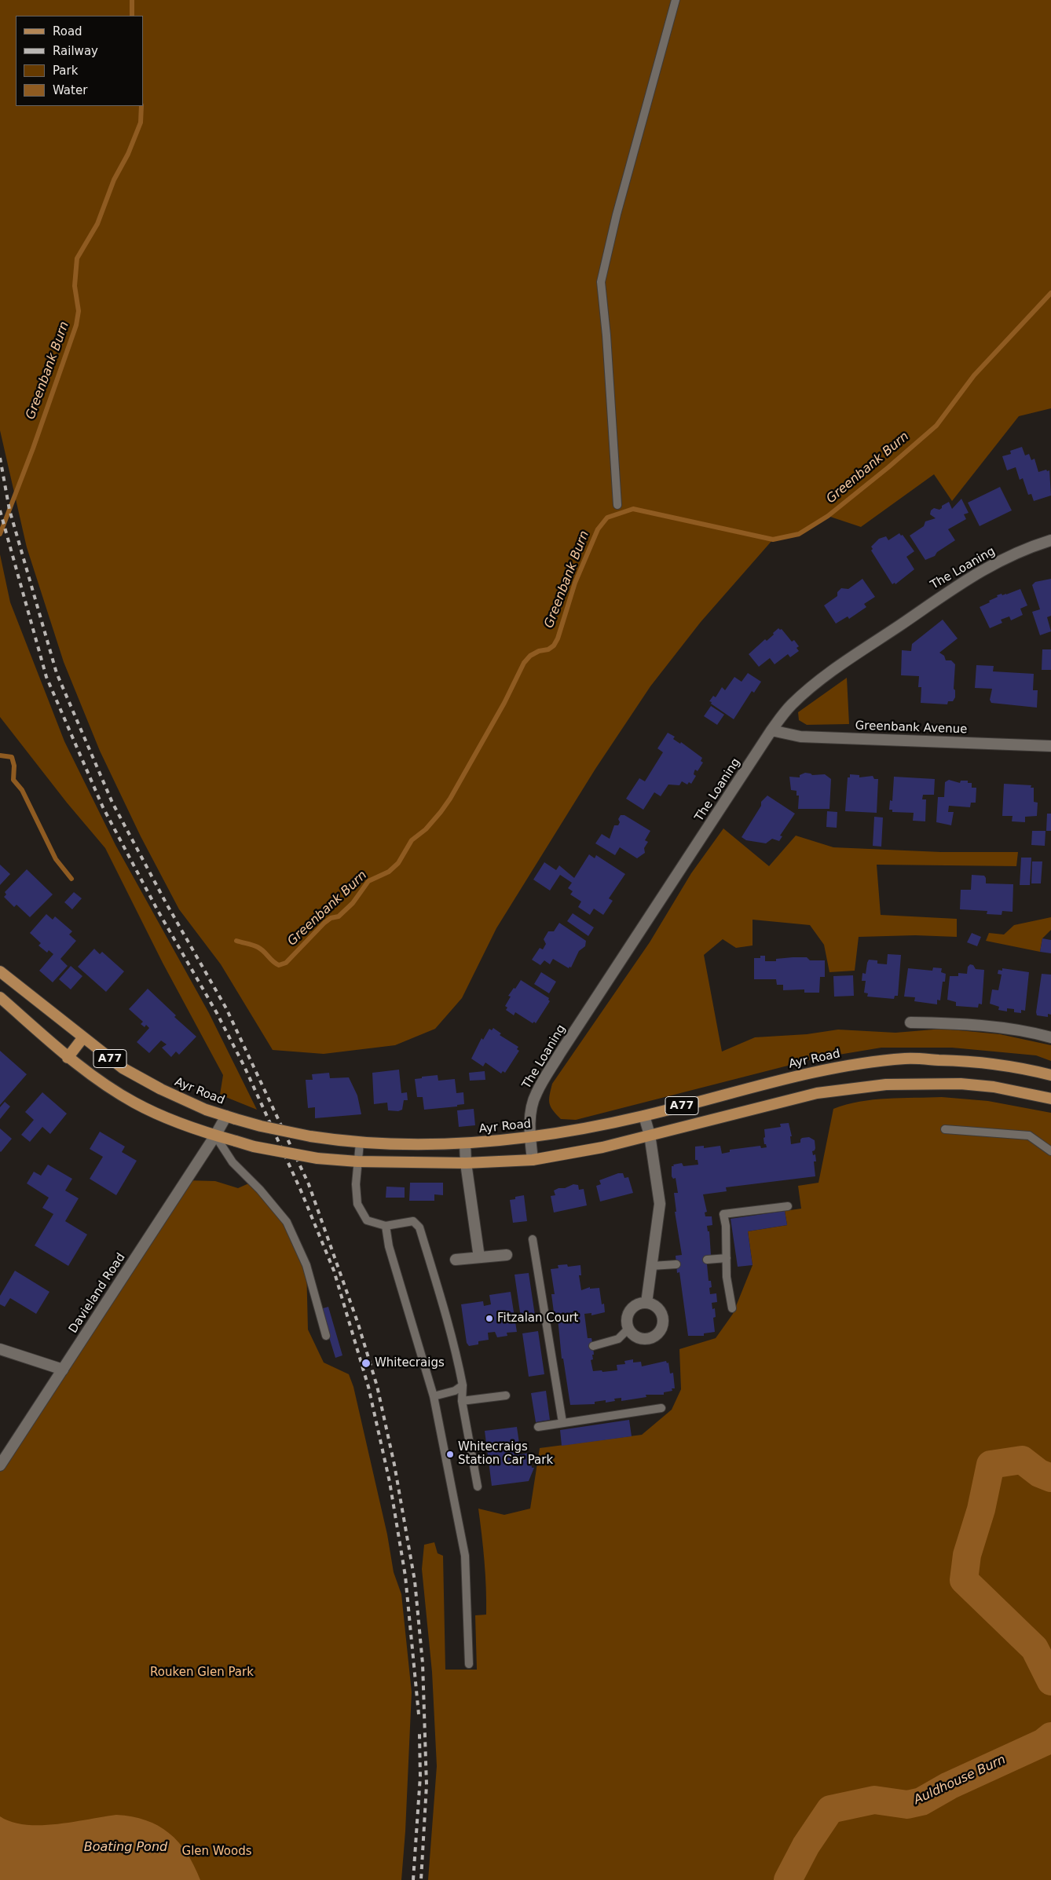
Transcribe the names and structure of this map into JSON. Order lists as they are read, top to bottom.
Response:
{
  "streets": {
    "main road": ["A77", "Ayr Road"],
    "street": ["The Loaning", "Greenbank Avenue", "Davieland Road"]
  },
  "crossings": [
    ["The Loaning", "Greenbank Avenue"],
    ["The Loaning", "A77"],
    ["The Loaning", "Ayr Road"],
    ["A77", "Davieland Road"],
    ["Ayr Road", "Davieland Road"]
  ],
  "water": ["Greenbank Burn", "Auldhouse Burn", "Boating Pond"],
  "parks": ["Rouken Glen Park", "Glen Woods"],
  "places": ["Fitzalan Court", "Whitecraigs", "Whitecraigs Station Car Park"],
  "legend": [
    "Road",
    "Railway",
    "Park",
    "Water"
  ]
}
